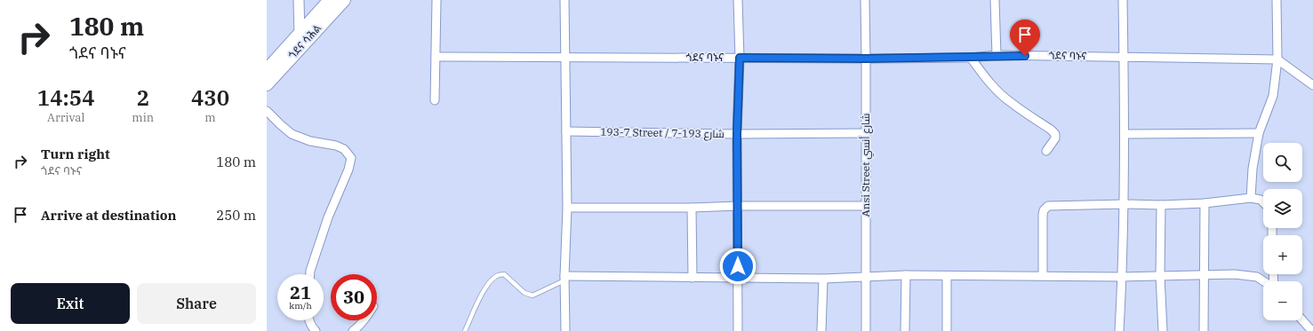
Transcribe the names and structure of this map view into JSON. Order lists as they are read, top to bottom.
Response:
{
  "streets": {
    "highway": ["ጎደና ሳሕል"],
    "street": ["ጎደና ባኑና", "193-7 Street / شارع 193-7", "Ansi Street شارع أنسي"]
  },
  "crossings": [
    ["ጎደና ባኑና", "Ansi Street شارع أنسي"],
    ["193-7 Street / شارع 193-7", "Ansi Street شارع أنسي"]
  ],
  "page": {
    "turn": ["180 m", "ጎደና ባኑና"],
    "eta": [
      "14:54",
      "Arrival",
      "2",
      "min",
      "430",
      "m"
    ],
    "list": [
      {
        "name": "Turn right",
        "note": "ጎደና ባኑና",
        "value": "180 m"
      },
      {
        "name": "Arrive at destination",
        "value": "250 m"
      }
    ],
    "map_buttons": ["+", "−"],
    "speed": "21 km/h",
    "limit": "30",
    "buttons": ["Exit", "Share"]
  }
}
